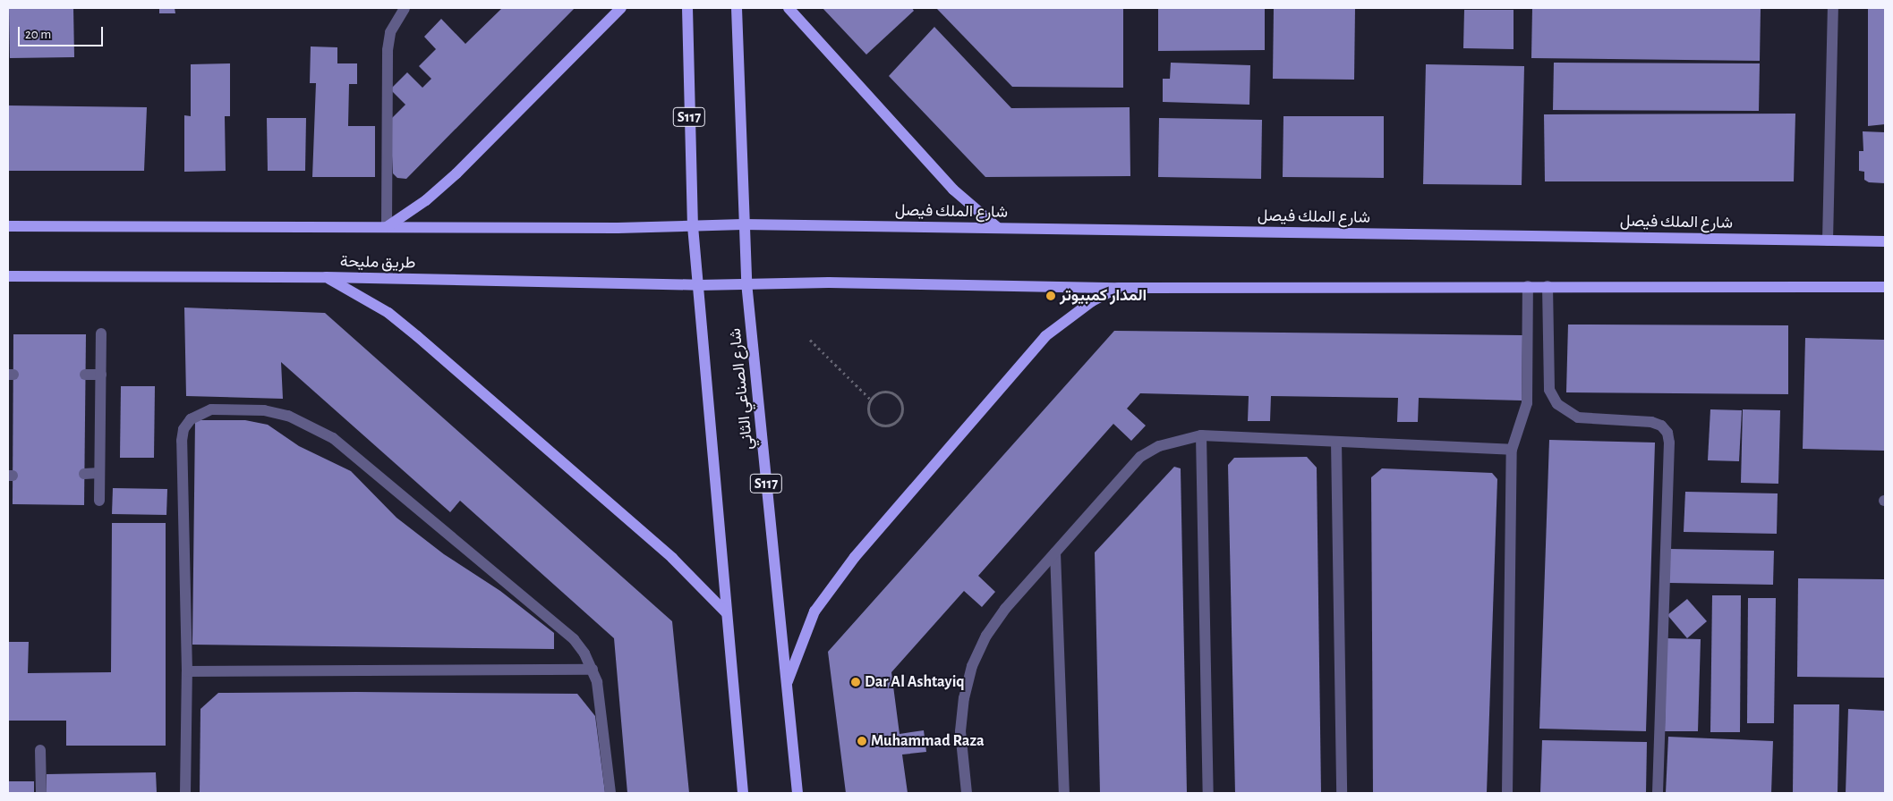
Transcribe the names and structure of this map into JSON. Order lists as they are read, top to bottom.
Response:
{
  "streets": {
    "main road": [
      "S117",
      "شارع الملك فيصل",
      "طريق مليحة",
      "شارع الصناعي الثاني"
    ]
  },
  "crossings": [
    ["S117", "طريق مليحة"],
    ["شارع الملك فيصل", "شارع الصناعي الثاني"],
    ["طريق مليحة", "شارع الصناعي الثاني"]
  ],
  "places": ["المدار کمبیوتر", "Dar Al Ashtayiq", "Muhammad Raza"],
  "scale_bar": "20 m"
}
